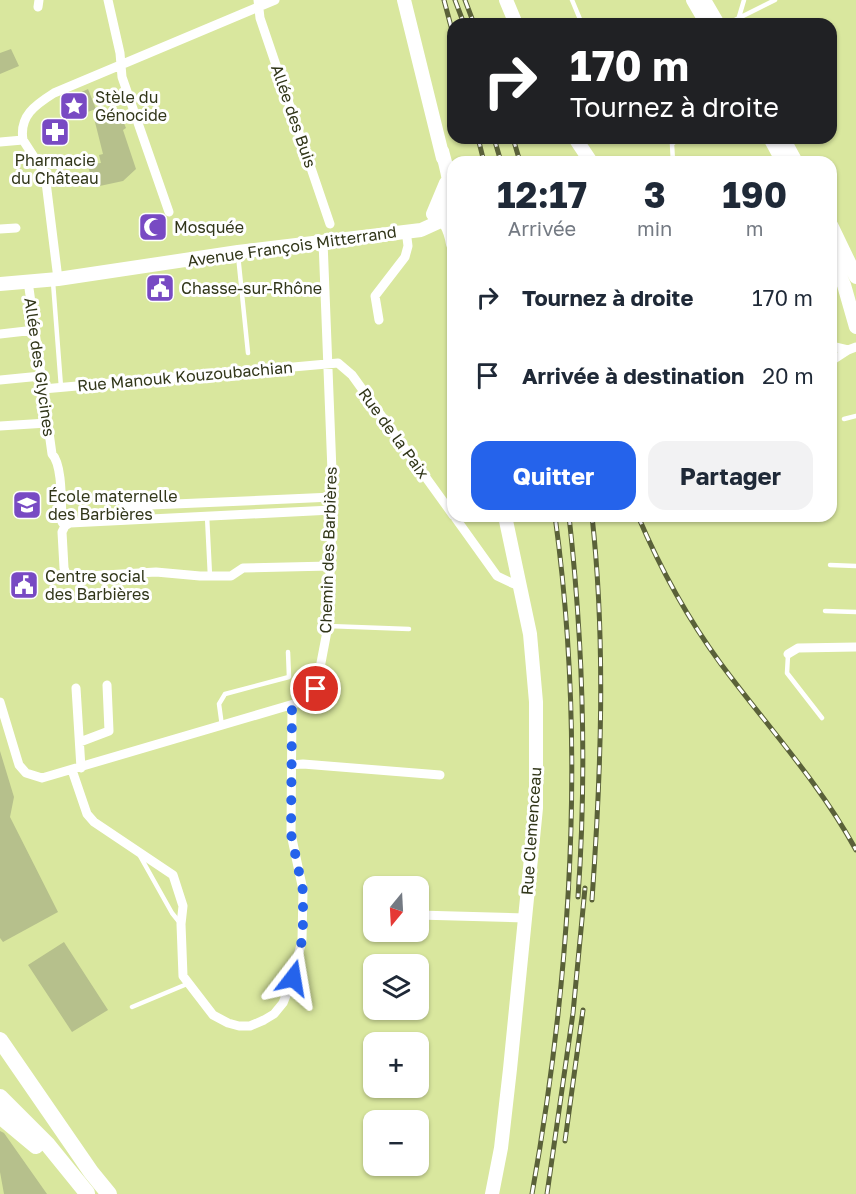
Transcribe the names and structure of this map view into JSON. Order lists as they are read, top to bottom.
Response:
{
  "streets": {
    "street": [
      "Allée des Buis",
      "Avenue François Mitterrand",
      "Allée des Glycines",
      "Rue Manouk Kouzoubachian",
      "Rue de la Paix",
      "Chemin des Barbières",
      "Rue Clemenceau"
    ]
  },
  "crossings": [
    ["Avenue François Mitterrand", "Allée des Glycines"],
    ["Avenue François Mitterrand", "Chemin des Barbières"],
    ["Allée des Glycines", "Rue Manouk Kouzoubachian"],
    ["Rue Manouk Kouzoubachian", "Rue de la Paix"],
    ["Rue Manouk Kouzoubachian", "Chemin des Barbières"],
    ["Rue de la Paix", "Chemin des Barbières"],
    ["Rue de la Paix", "Rue Clemenceau"]
  ],
  "places": {
    "place": ["Stèle du Génocide"],
    "pharmacy": ["Pharmacie du Château"],
    "mosque": ["Mosquée"],
    "public building": ["Chasse-sur-Rhône", "Centre social des Barbières"],
    "school or university": ["École maternelle des Barbières"]
  },
  "north": "bottom",
  "page": {
    "turn": ["170 m", "Tournez à droite"],
    "eta": [
      "12:17",
      "Arrivée",
      "3",
      "min",
      "190",
      "m"
    ],
    "list": [
      {
        "name": "Tournez à droite",
        "value": "170 m"
      },
      {
        "name": "Arrivée à destination",
        "value": "20 m"
      }
    ],
    "buttons": ["Quitter", "Partager"],
    "map_buttons": ["+", "−"]
  }
}
